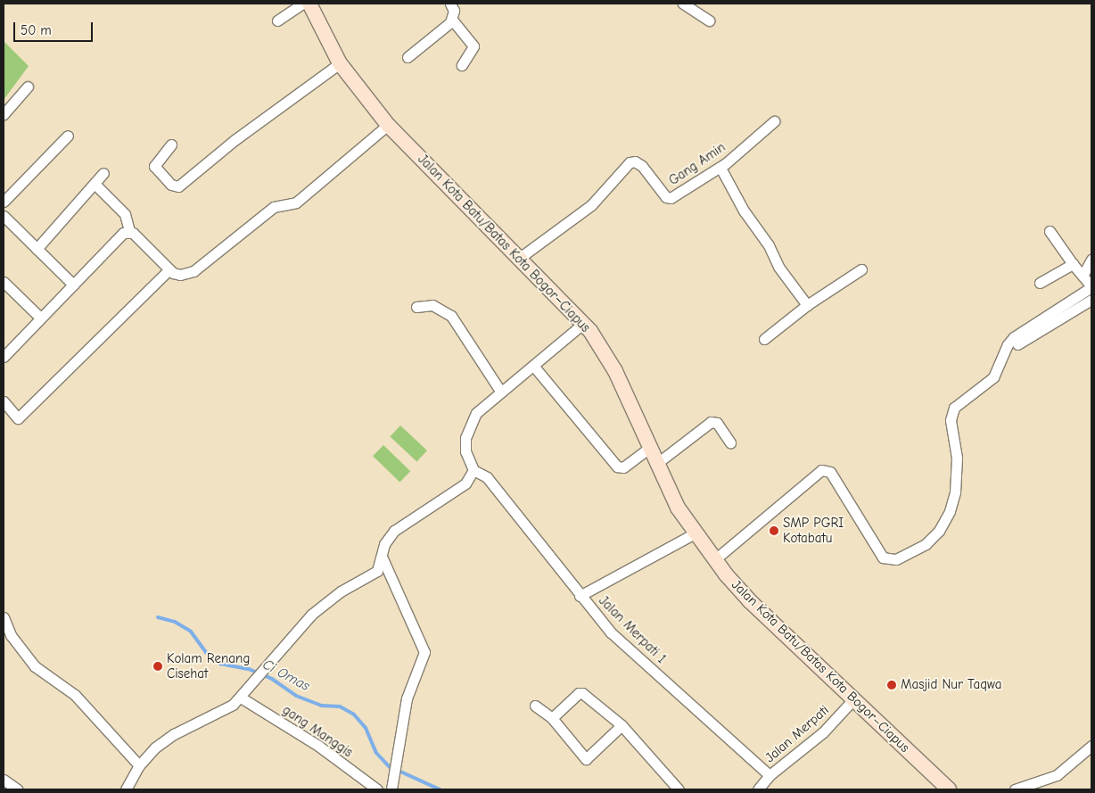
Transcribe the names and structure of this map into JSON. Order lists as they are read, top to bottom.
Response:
{
  "streets": {
    "main road": ["Jalan Kota Batu/Batas Kota Bogor–Ciapus"],
    "street": [
      "Gang Amin",
      "Jalan Merpati 1",
      "gang Manggis",
      "Jalan Merpati"
    ]
  },
  "crossings": [
    ["Gang Amin", "Jalan Kota Batu/Batas Kota Bogor–Ciapus"],
    ["Jalan Kota Batu/Batas Kota Bogor–Ciapus", "Jalan Merpati"],
    ["Jalan Merpati 1", "Jalan Merpati"]
  ],
  "water": ["Ci Omas"],
  "places": ["SMP PGRI Kotabatu", "Kolam Renang Cisehat", "Masjid Nur Taqwa"],
  "scale_bar": "50 m"
}
